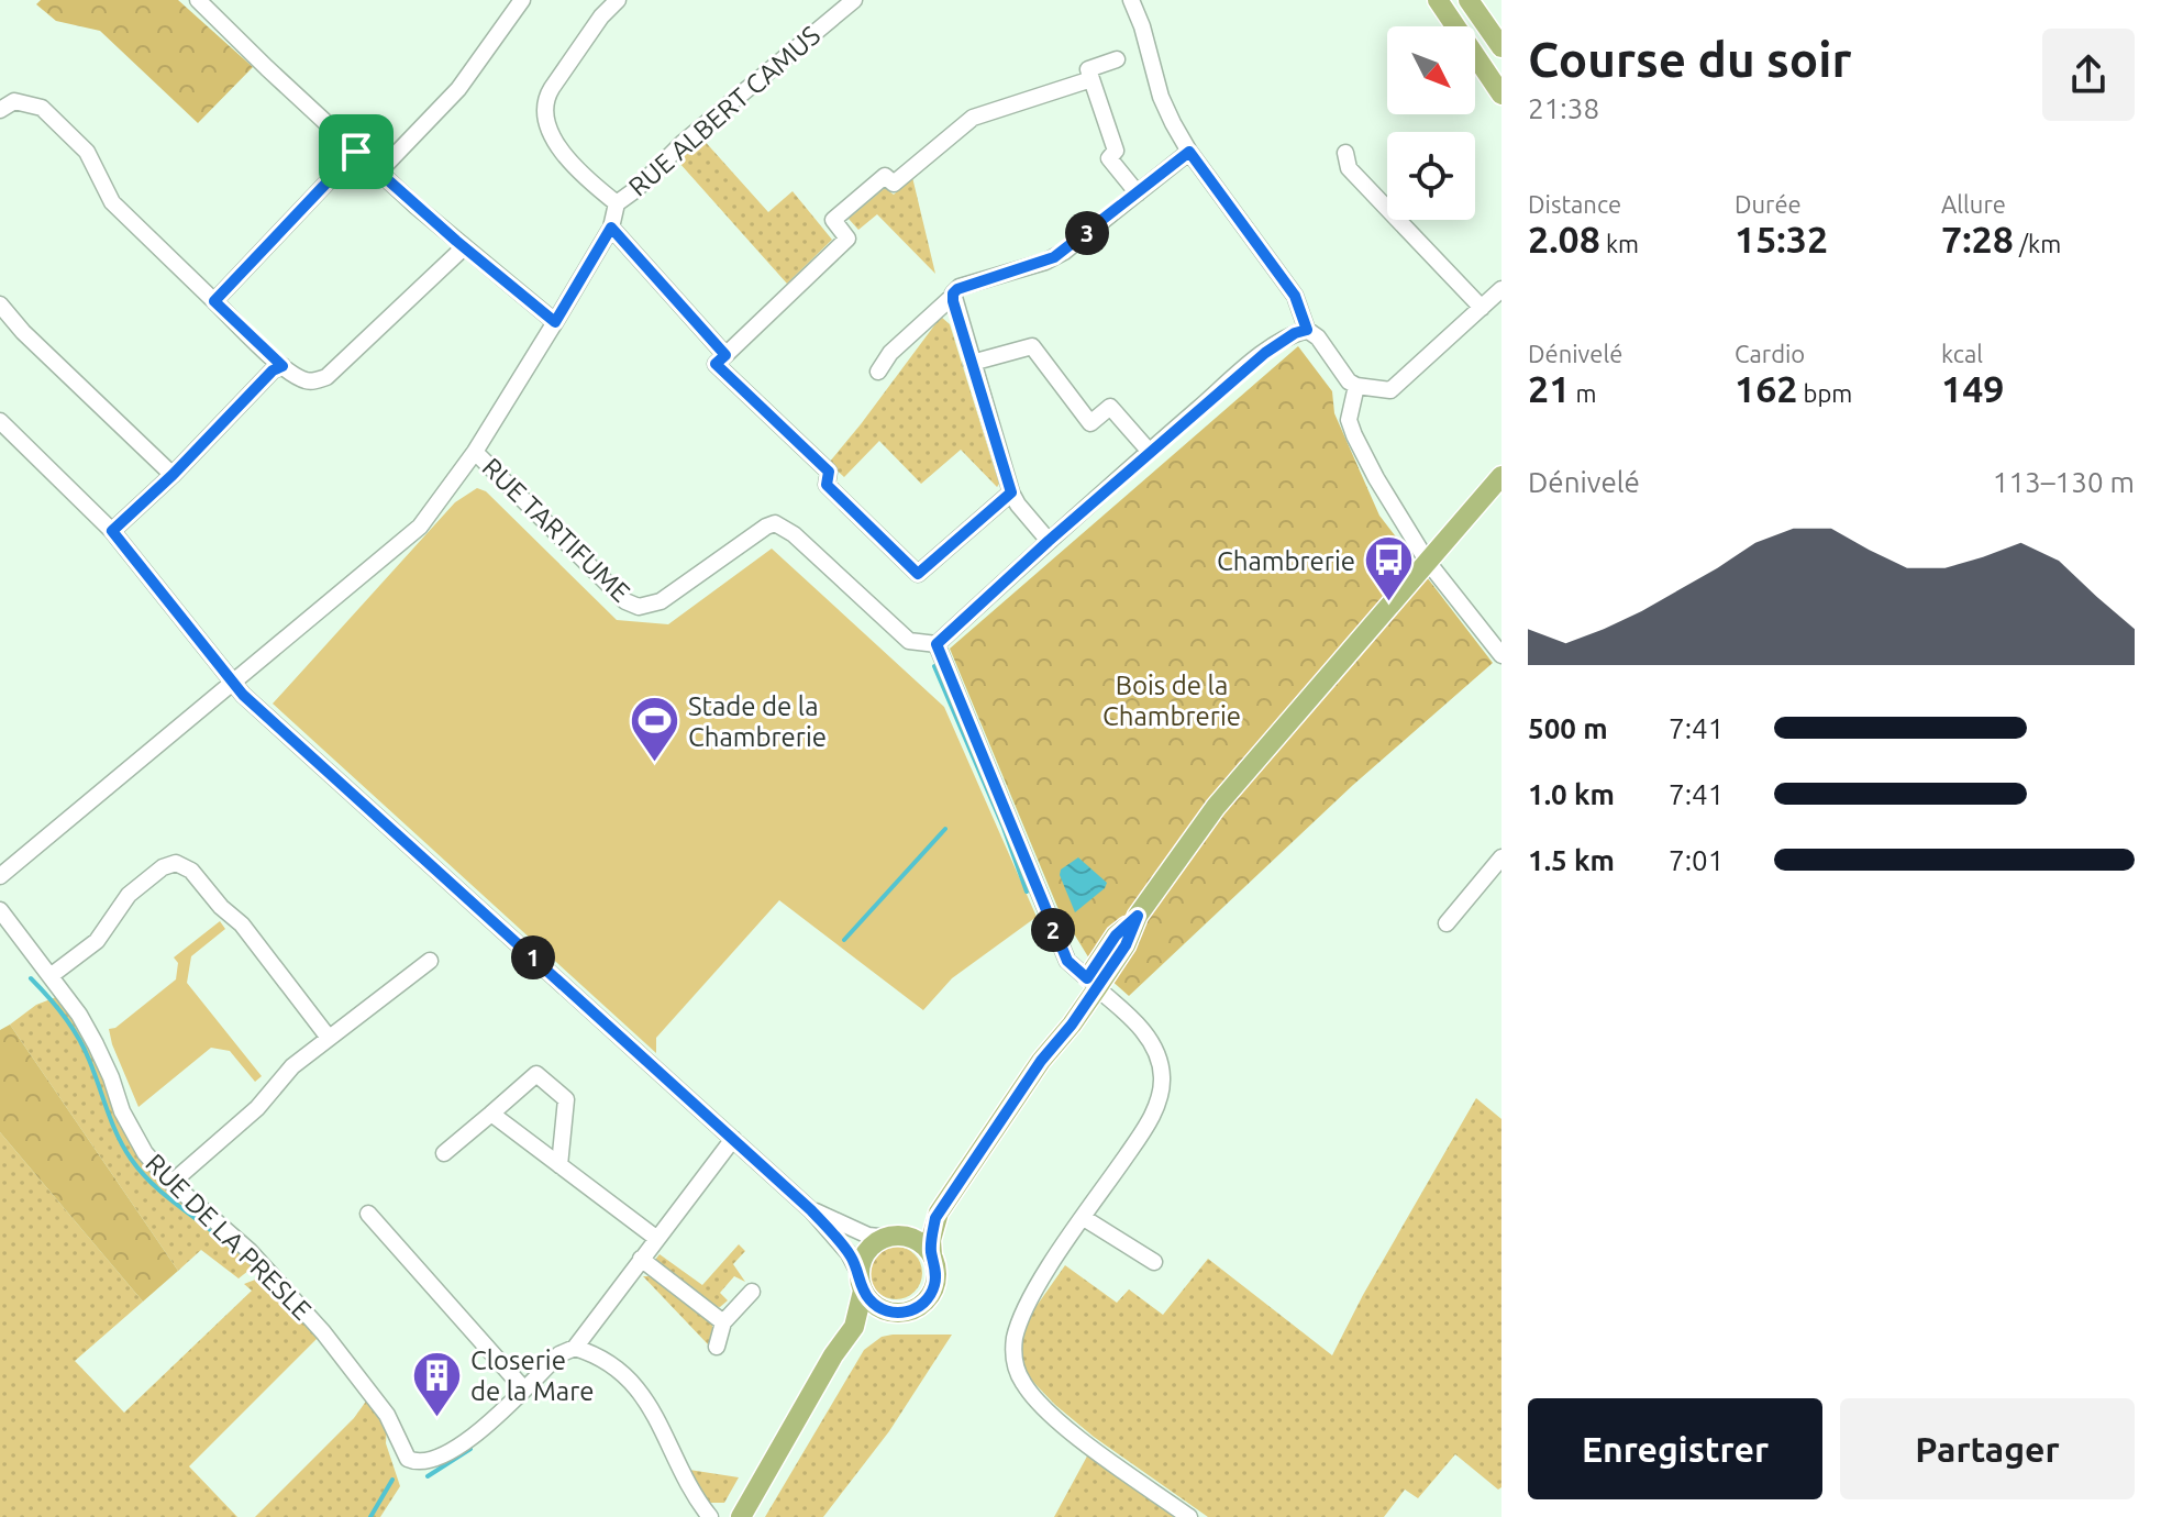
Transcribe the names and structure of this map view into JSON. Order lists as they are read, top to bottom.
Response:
{
  "streets": {
    "street": ["RUE ALBERT CAMUS", "RUE TARTIFUME", "RUE DE LA PRESLE"]
  },
  "crossings": [
    ["RUE ALBERT CAMUS", "RUE TARTIFUME"]
  ],
  "parks": ["Bois de la Chambrerie"],
  "places": {
    "bus stop": ["Chambrerie"],
    "sports": ["Stade de la Chambrerie"],
    "building": ["Closerie de la Mare"]
  },
  "north": "bottom right",
  "page": {
    "heading": ["Course du soir", "21:38"],
    "stats": [
      ["Distance", "2.08 km"],
      ["Durée", "15:32"],
      ["Allure", "7:28 /km"],
      ["Dénivelé", "21 m"],
      ["Cardio", "162 bpm"],
      ["kcal", "149"]
    ],
    "pins": ["3", "2", "1"],
    "chart": ["Dénivelé", "113–130 m"],
    "list": [
      {
        "name": "500 m",
        "note": "7:41"
      },
      {
        "name": "1.0 km",
        "note": "7:41"
      },
      {
        "name": "1.5 km",
        "note": "7:01"
      }
    ],
    "buttons": ["Enregistrer", "Partager"]
  }
}
